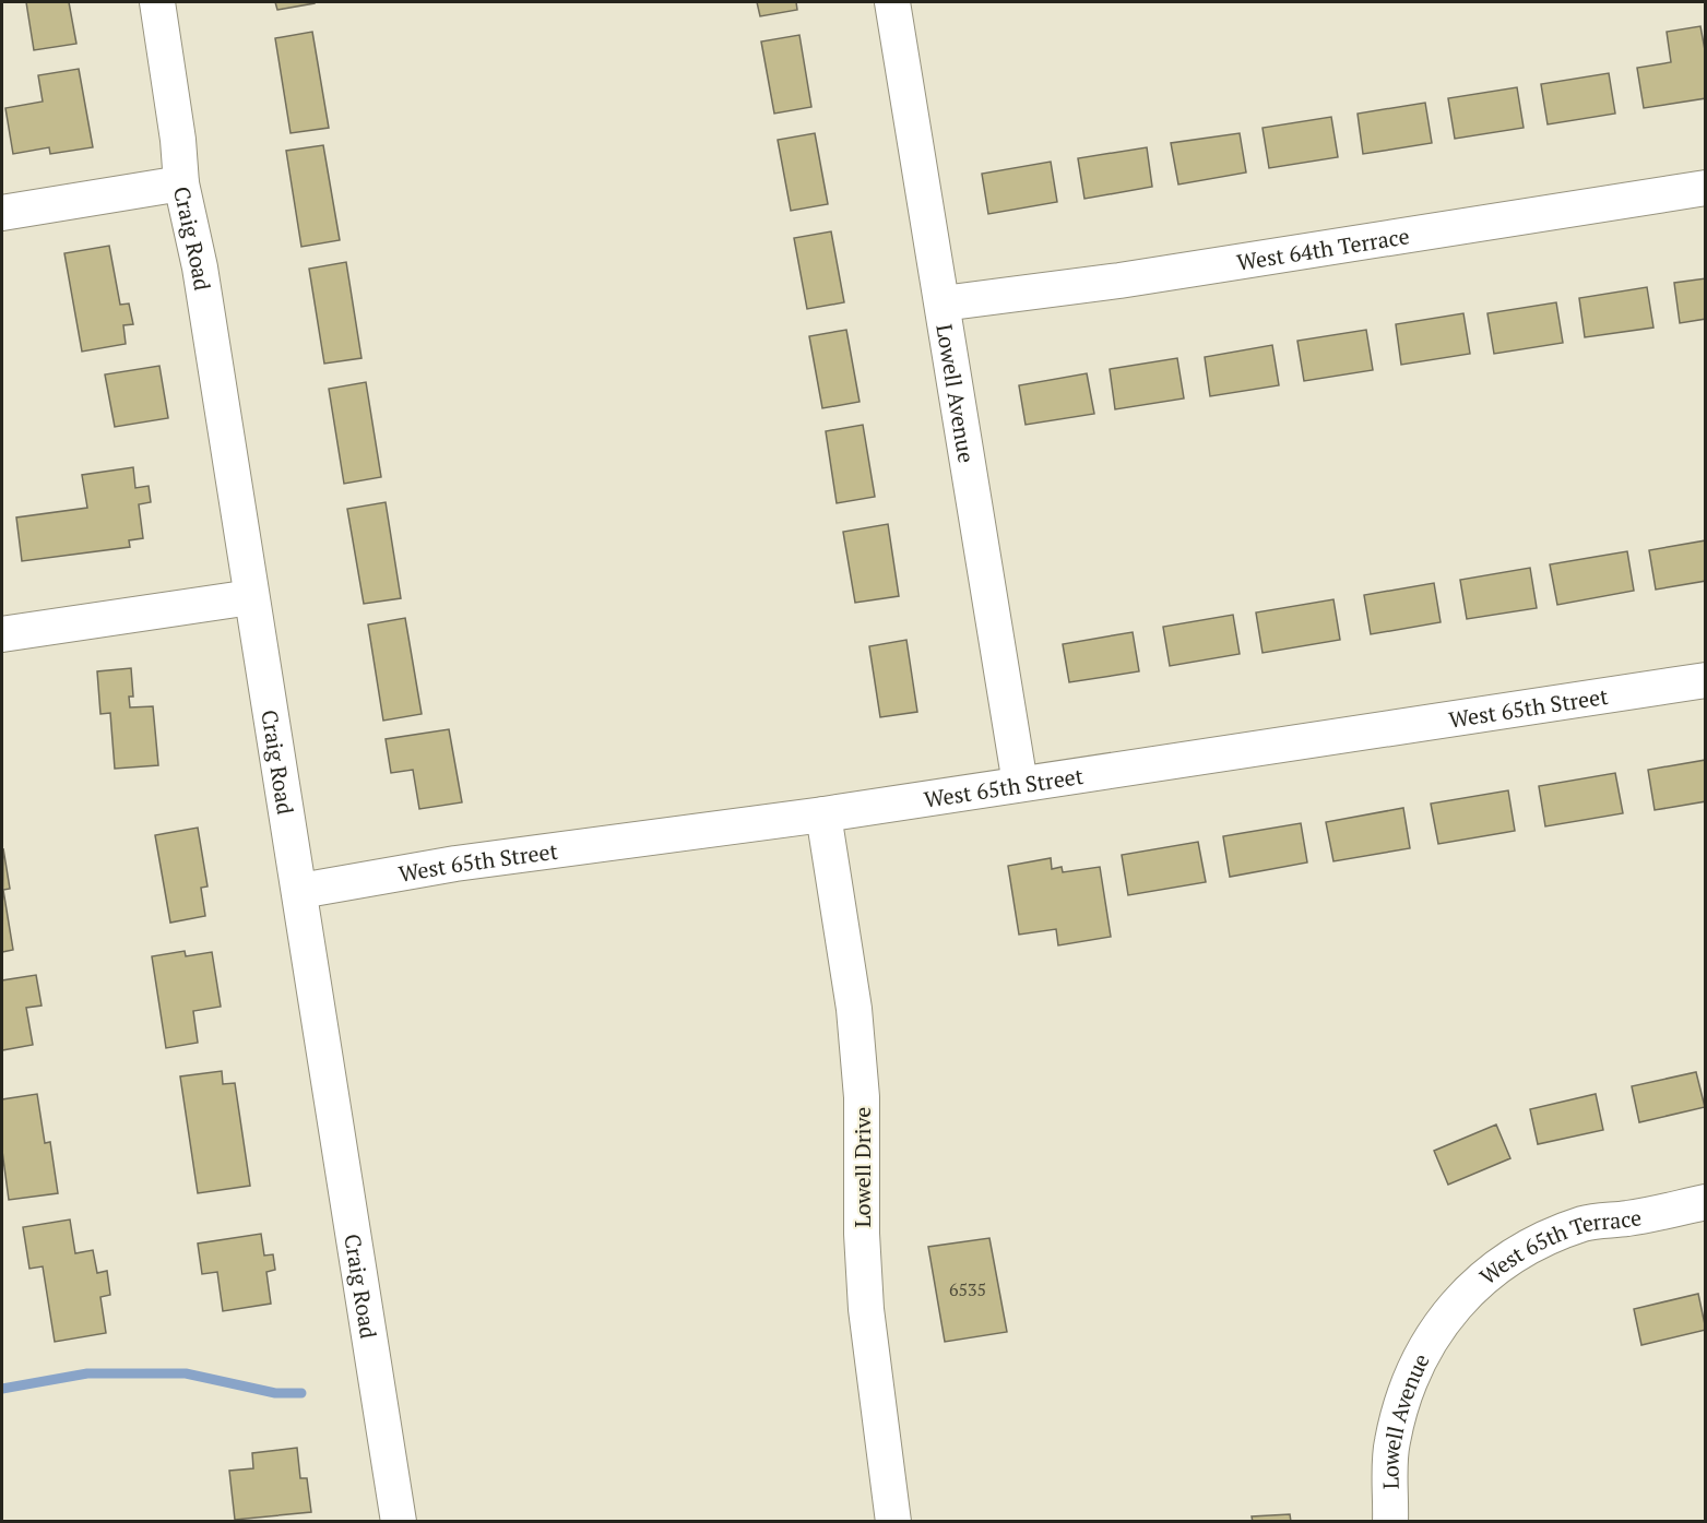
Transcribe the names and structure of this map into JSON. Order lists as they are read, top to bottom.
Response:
{
  "streets": {
    "street": [
      "Craig Road",
      "West 64th Terrace",
      "Lowell Avenue",
      "West 65th Street",
      "Lowell Drive",
      "West 65th Terrace"
    ]
  },
  "crossings": [
    ["Craig Road", "West 65th Street"],
    ["West 64th Terrace", "Lowell Avenue"],
    ["Lowell Avenue", "West 65th Street"],
    ["Lowell Avenue", "West 65th Terrace"],
    ["West 65th Street", "Lowell Drive"]
  ],
  "house_numbers": ["6535"]
}
